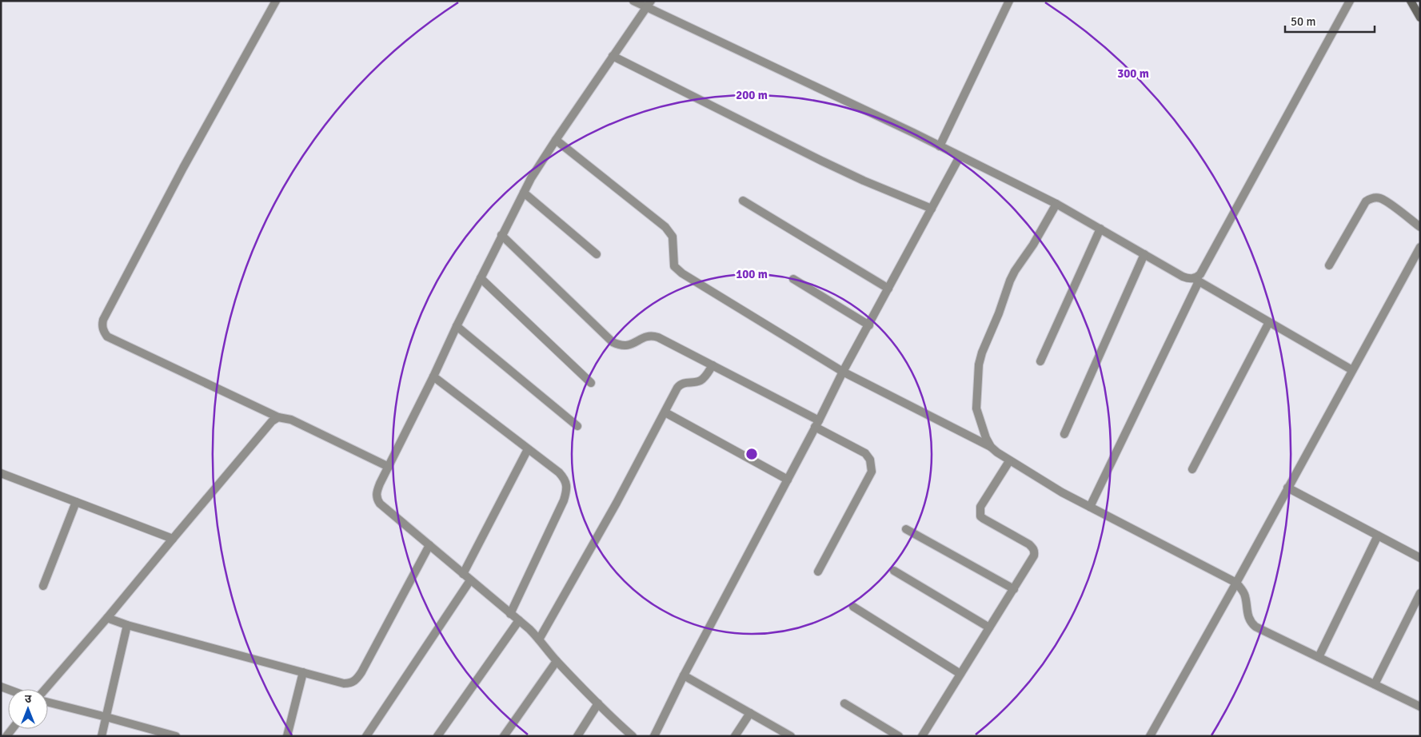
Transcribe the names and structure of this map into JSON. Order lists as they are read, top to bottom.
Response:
{
  "scale_bar": "50 m",
  "north": "top",
  "rings": ["300 m", "200 m", "100 m"]
}
